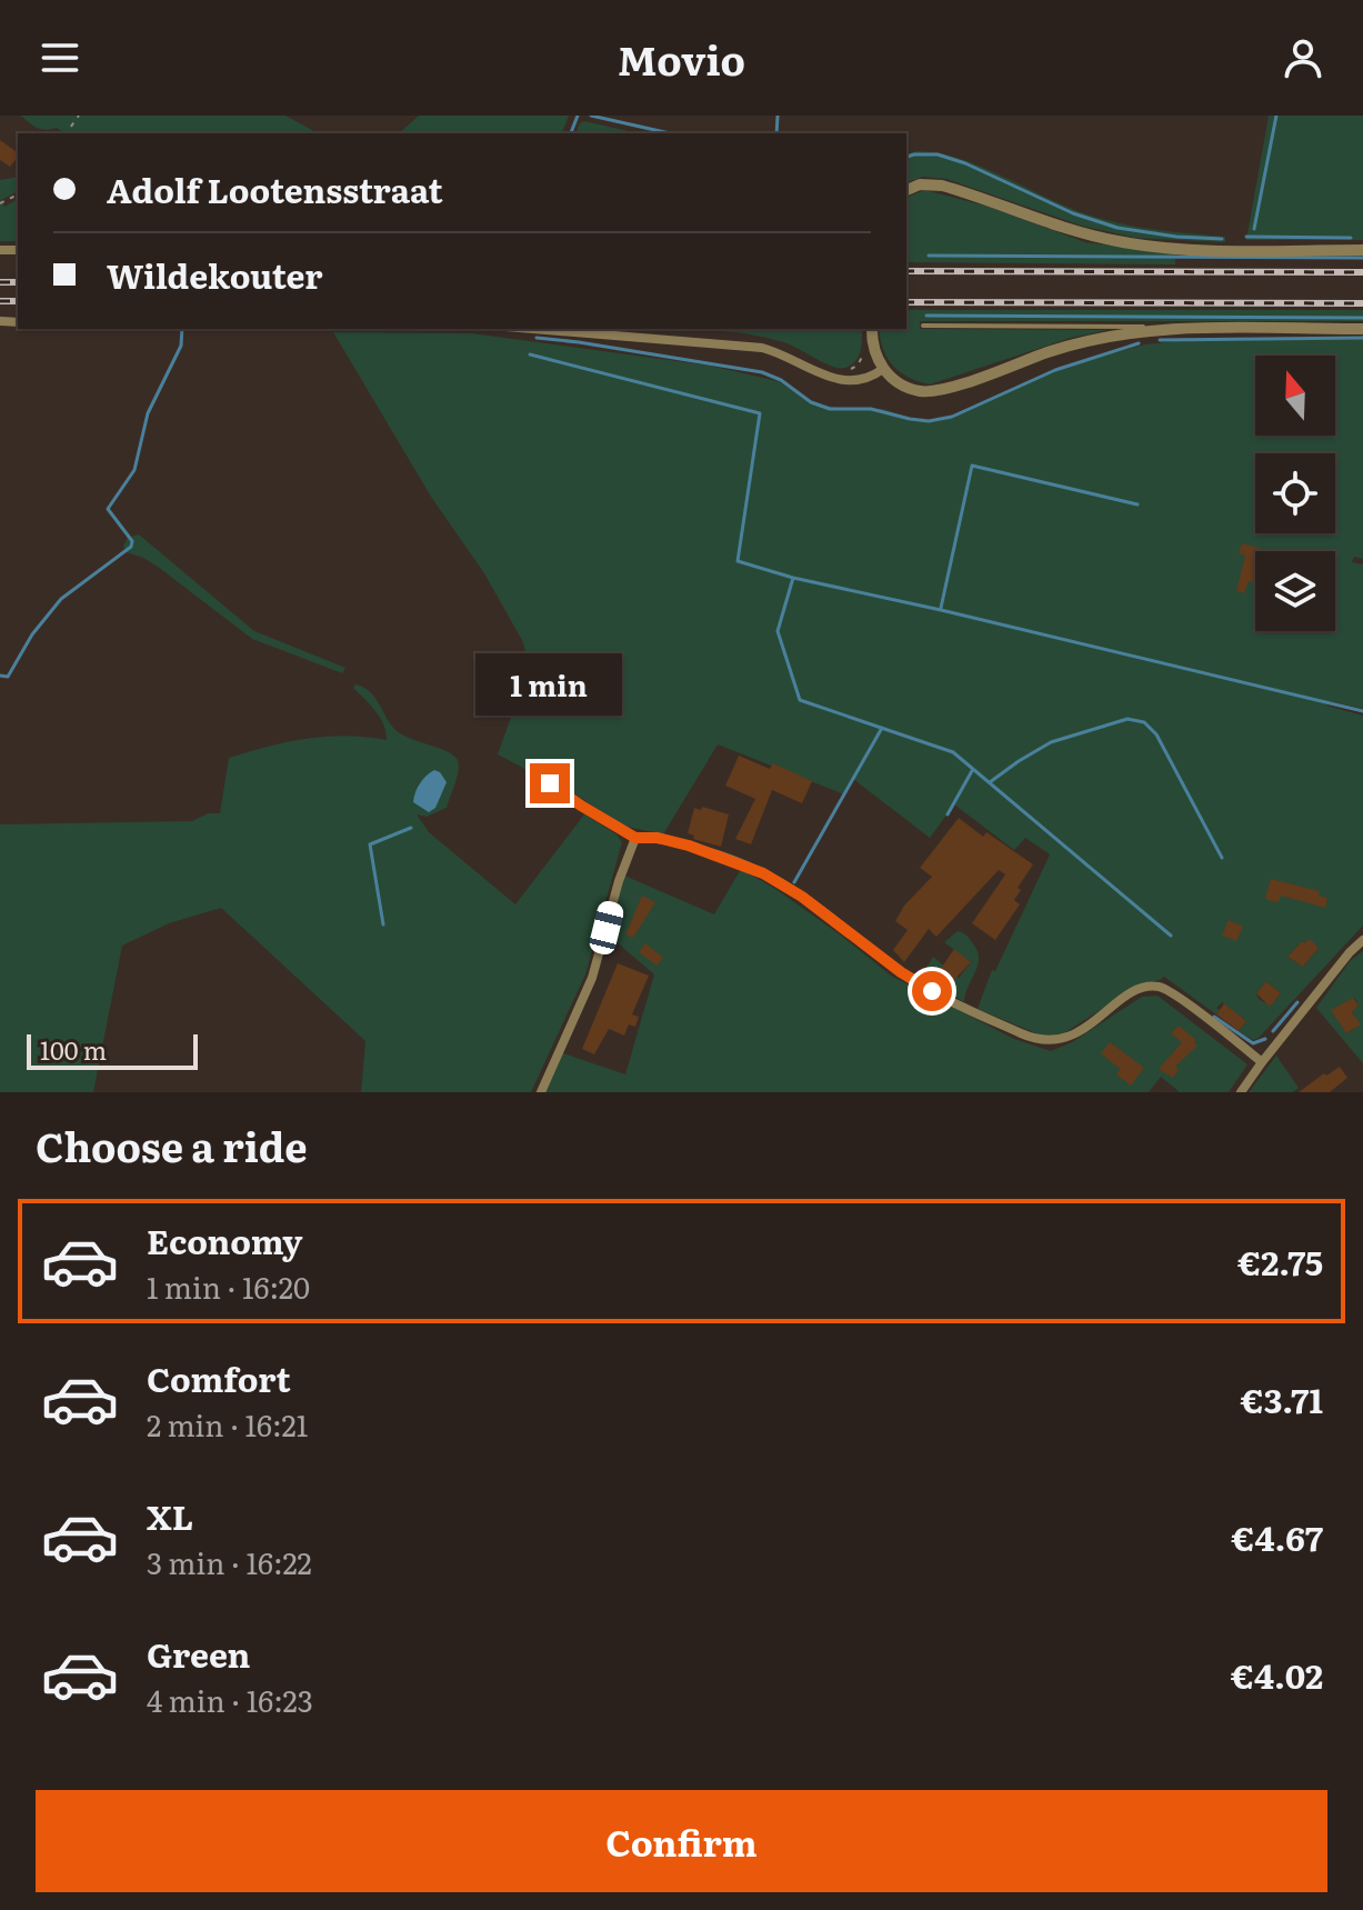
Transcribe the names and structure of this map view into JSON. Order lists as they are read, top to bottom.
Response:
{
  "scale_bar": "100 m",
  "north": "top",
  "page": {
    "header": "Movio",
    "banner": ["Adolf Lootensstraat", "Wildekouter"],
    "bubble": "1 min",
    "scale": "100 m",
    "heading": "Choose a ride",
    "list": [
      {
        "name": "Economy",
        "note": "1 min · 16:20",
        "value": "€2.75"
      },
      {
        "name": "Comfort",
        "note": "2 min · 16:21",
        "value": "€3.71"
      },
      {
        "name": "XL",
        "note": "3 min · 16:22",
        "value": "€4.67"
      },
      {
        "name": "Green",
        "note": "4 min · 16:23",
        "value": "€4.02"
      }
    ],
    "buttons": "Confirm"
  }
}
